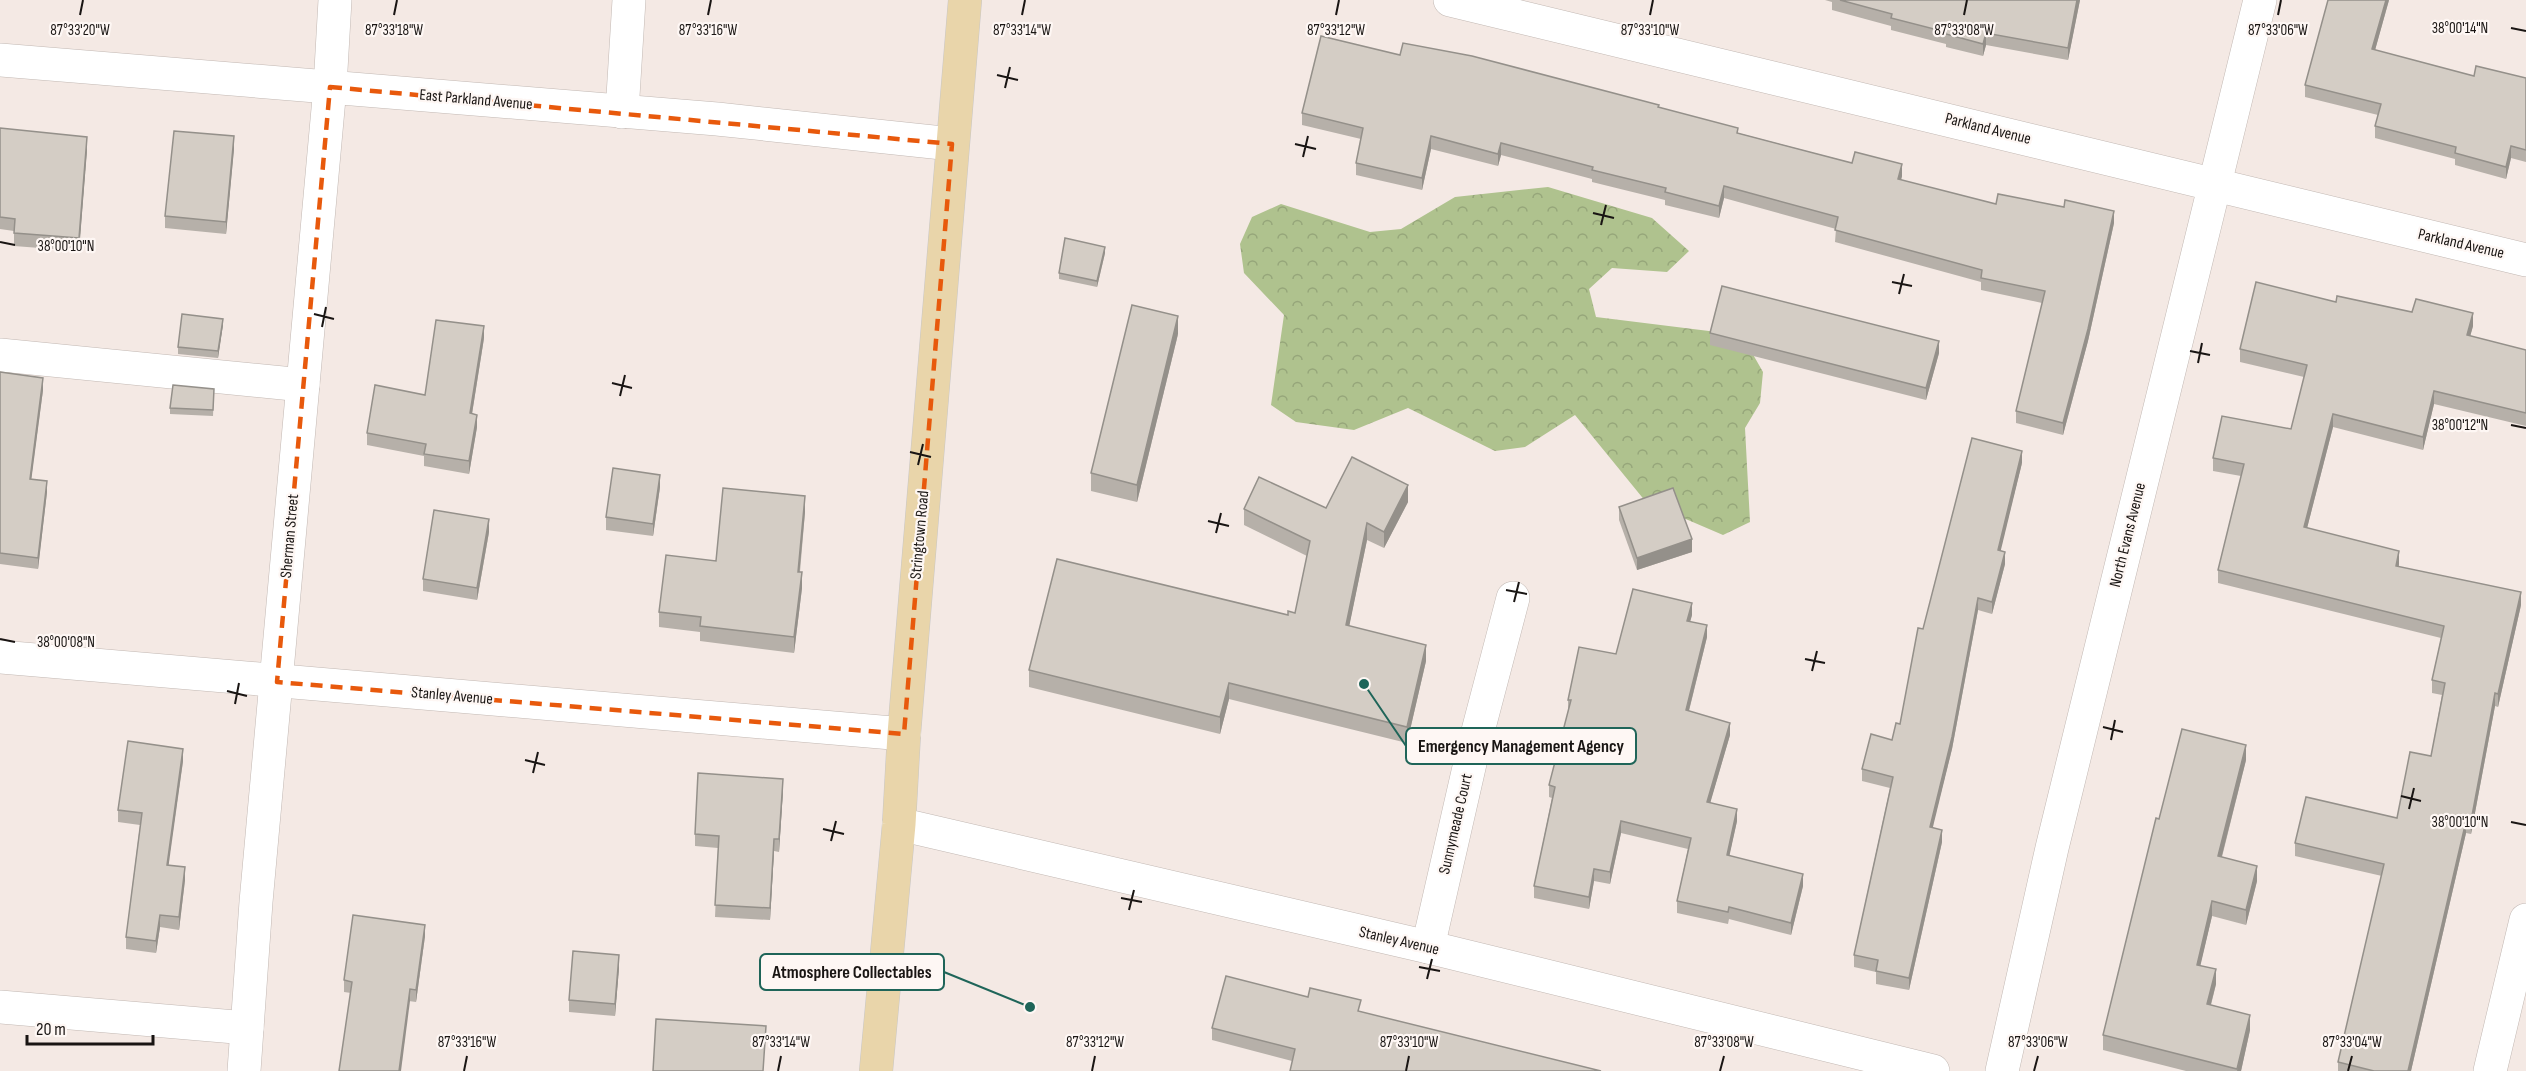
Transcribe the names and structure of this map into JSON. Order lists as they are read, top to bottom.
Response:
{
  "streets": {
    "main road": ["Stringtown Road"],
    "street": [
      "East Parkland Avenue",
      "Parkland Avenue",
      "North Evans Avenue",
      "Sherman Street",
      "Stanley Avenue",
      "Sunnymeade Court"
    ]
  },
  "crossings": [
    ["East Parkland Avenue", "Stringtown Road"],
    ["East Parkland Avenue", "Sherman Street"],
    ["Parkland Avenue", "North Evans Avenue"],
    ["Stringtown Road", "Stanley Avenue"],
    ["Sherman Street", "Stanley Avenue"],
    ["Stanley Avenue", "Sunnymeade Court"]
  ],
  "places": ["Emergency Management Agency", "Atmosphere Collectables"],
  "scale_bar": "20 m",
  "coordinates": [
    "38°00'14\"N",
    "87°33'20\"W",
    "87°33'18\"W",
    "87°33'16\"W",
    "87°33'14\"W",
    "87°33'12\"W",
    "87°33'10\"W",
    "87°33'08\"W",
    "87°33'06\"W",
    "38°00'10\"N",
    "38°00'12\"N",
    "38°00'08\"N",
    "87°33'04\"W"
  ]
}
